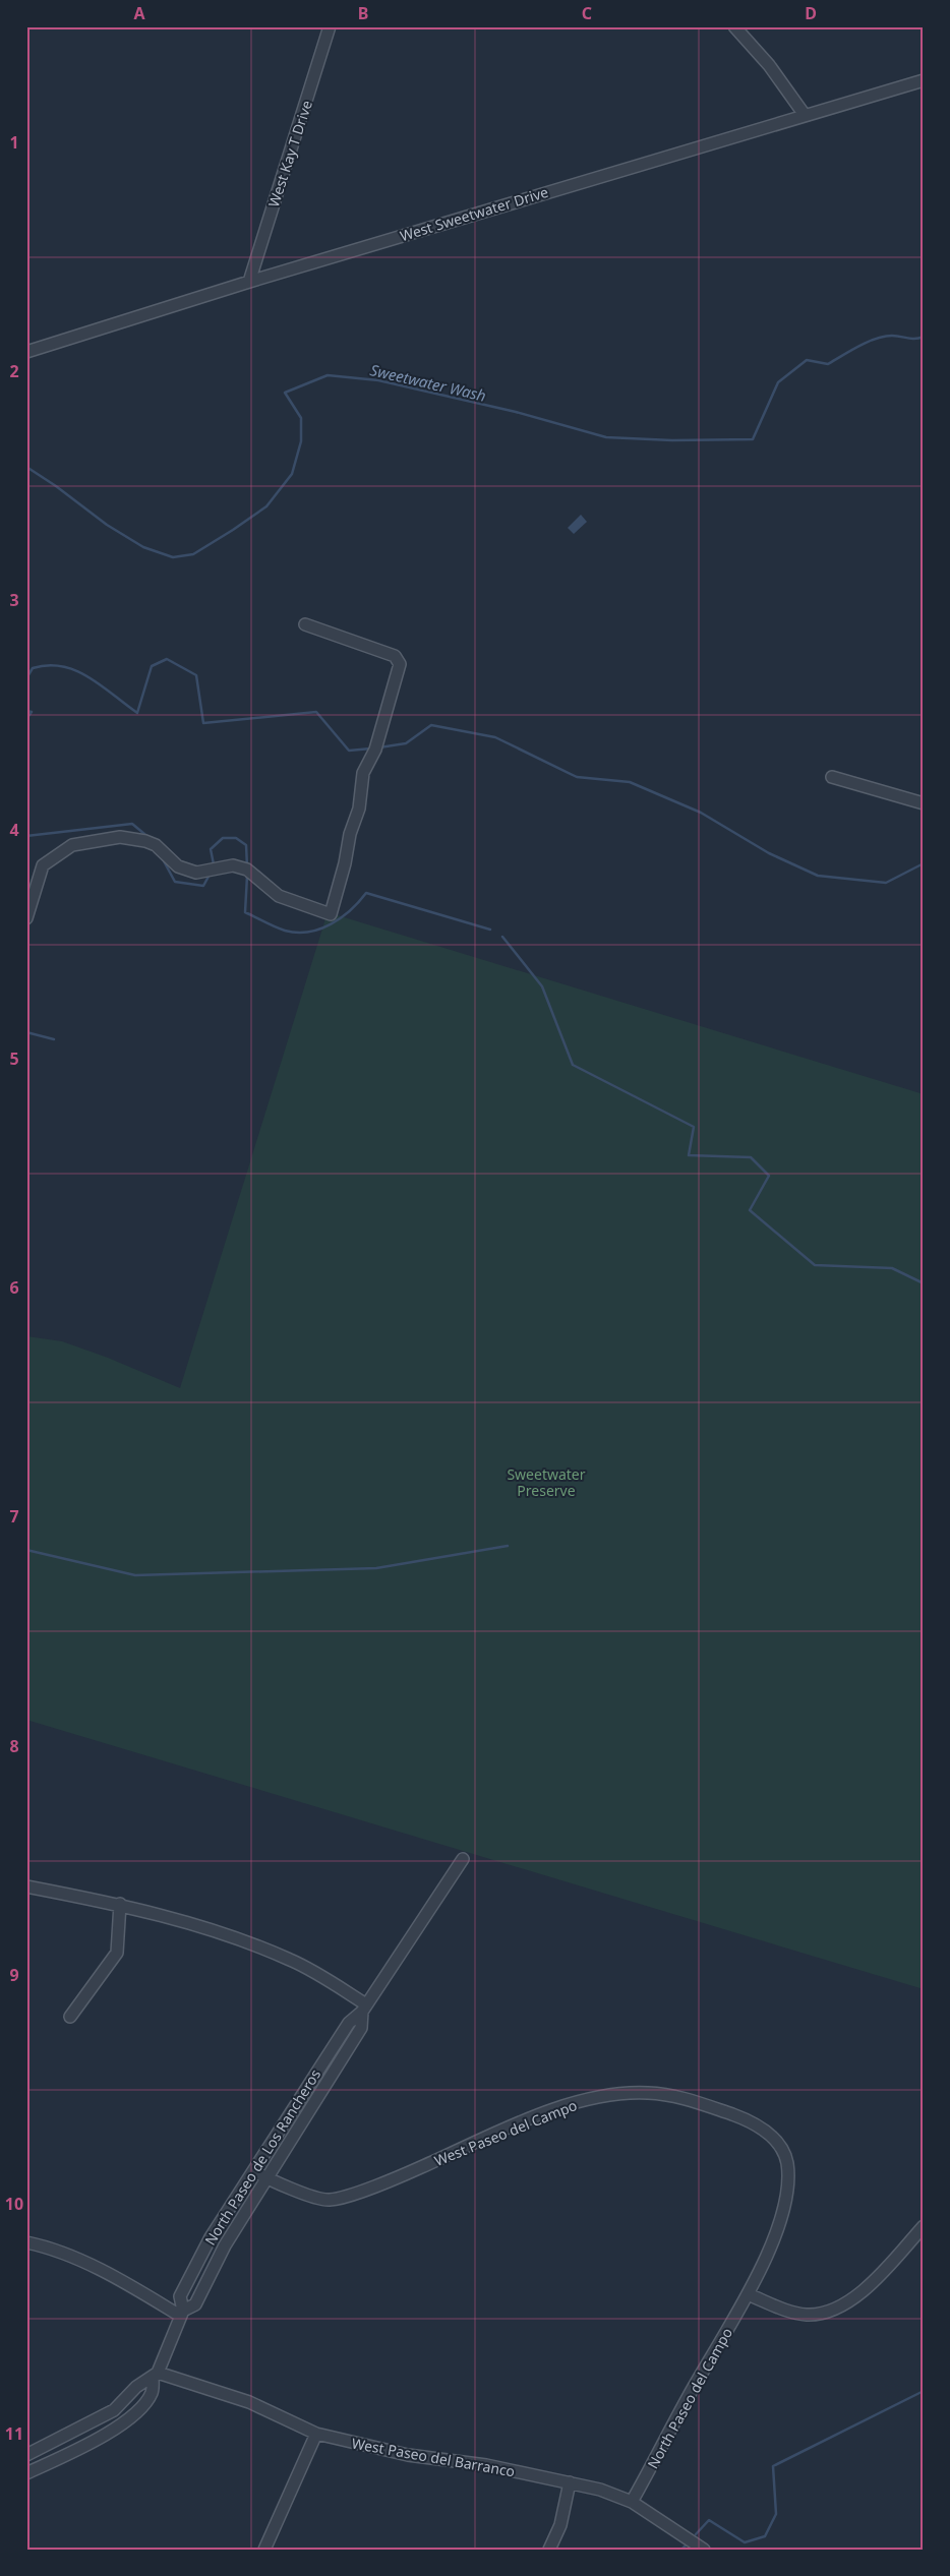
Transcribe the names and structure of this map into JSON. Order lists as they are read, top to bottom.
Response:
{
  "streets": {
    "street": [
      "West Kay T Drive",
      "West Sweetwater Drive",
      "West Paseo del Campo",
      "North Paseo de Los Rancheros",
      "North Paseo del Campo",
      "West Paseo del Barranco"
    ]
  },
  "crossings": [
    ["West Kay T Drive", "West Sweetwater Drive"],
    ["West Paseo del Campo", "North Paseo de Los Rancheros"],
    ["West Paseo del Campo", "North Paseo del Campo"],
    ["North Paseo de Los Rancheros", "West Paseo del Barranco"],
    ["North Paseo del Campo", "West Paseo del Barranco"]
  ],
  "water": ["Sweetwater Wash"],
  "parks": ["Sweetwater Preserve"],
  "grid": {
    "columns": [
      "A",
      "B",
      "C",
      "D"
    ],
    "rows": [
      "1",
      "2",
      "3",
      "4",
      "5",
      "6",
      "7",
      "8",
      "9",
      "10",
      "11"
    ]
  }
}
